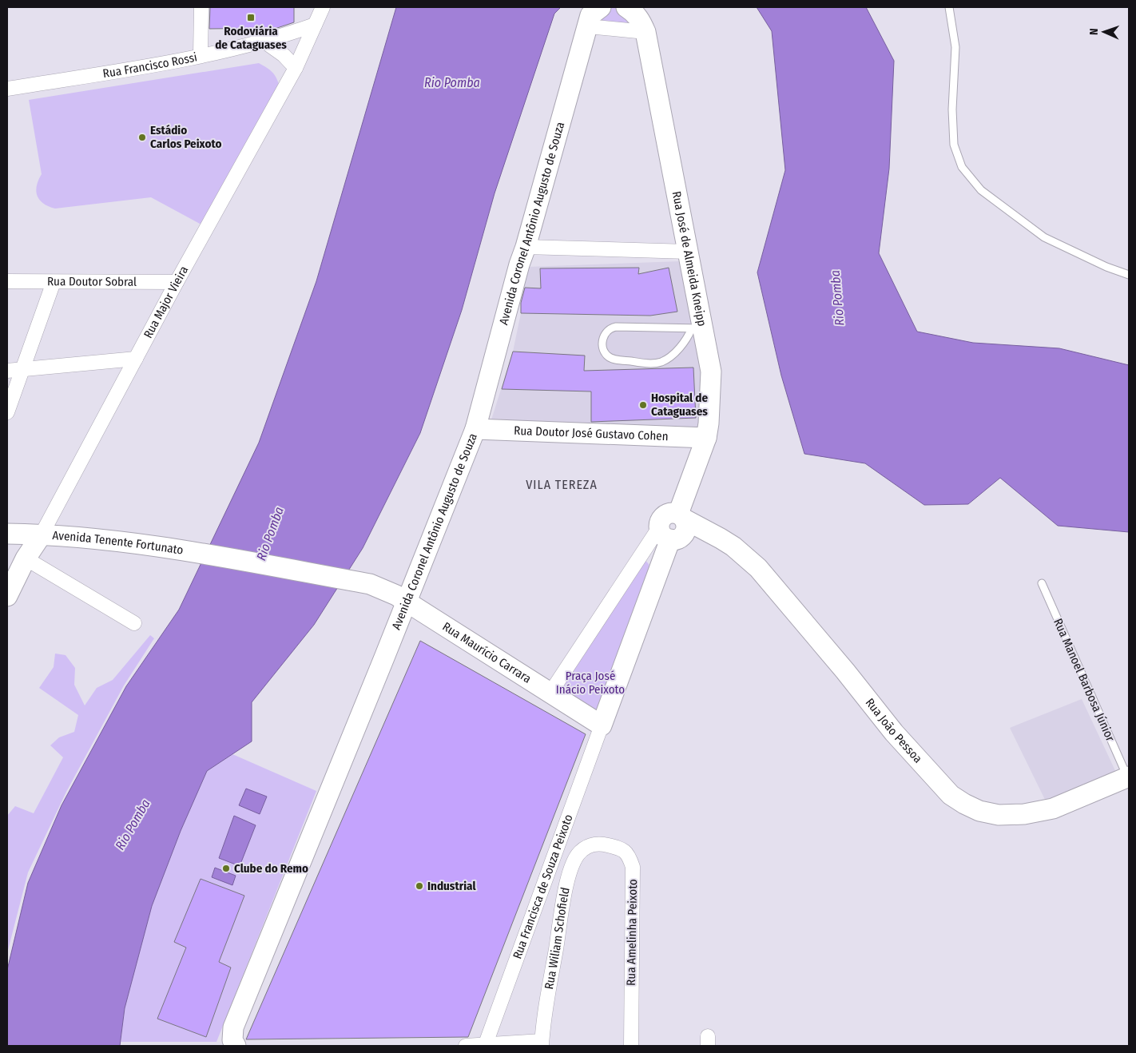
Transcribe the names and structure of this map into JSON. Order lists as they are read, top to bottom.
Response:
{
  "streets": {
    "street": [
      "Rua Francisco Rossi",
      "Avenida Coronel Antônio Augusto de Souza",
      "Rua José de Almeida Kneipp",
      "Rua Doutor Sobral",
      "Rua Major Vieira",
      "Rua Doutor José Gustavo Cohen",
      "Avenida Tenente Fortunato",
      "Rua Maurício Carrara",
      "Rua João Pessoa",
      "Rua Francisca de Souza Peixoto",
      "Rua Amelinha Peixoto",
      "Rua Wiliam Schofield"
    ],
    "lane": ["Rua Manoel Barbosa Júnior"]
  },
  "crossings": [
    ["Rua Francisco Rossi", "Rua Major Vieira"],
    ["Avenida Coronel Antônio Augusto de Souza", "Rua Doutor José Gustavo Cohen"],
    ["Avenida Coronel Antônio Augusto de Souza", "Rua Maurício Carrara"],
    ["Rua José de Almeida Kneipp", "Rua Doutor José Gustavo Cohen"],
    ["Rua José de Almeida Kneipp", "Rua João Pessoa"],
    ["Rua Doutor Sobral", "Rua Major Vieira"],
    ["Rua Major Vieira", "Avenida Tenente Fortunato"],
    ["Avenida Tenente Fortunato", "Rua Maurício Carrara"],
    ["Rua Maurício Carrara", "Rua Francisca de Souza Peixoto"],
    ["Rua Manoel Barbosa Júnior", "Rua João Pessoa"],
    ["Rua Amelinha Peixoto", "Rua Wiliam Schofield"]
  ],
  "districts": ["VILA TEREZA"],
  "water": ["Rio Pomba"],
  "parks": ["Praça José Inácio Peixoto"],
  "places": {
    "transit": ["Rodoviária de Cataguases"],
    "other": [
      "Estádio Carlos Peixoto",
      "Hospital de Cataguases",
      "Clube do Remo",
      "Industrial"
    ]
  },
  "north": "left"
}
